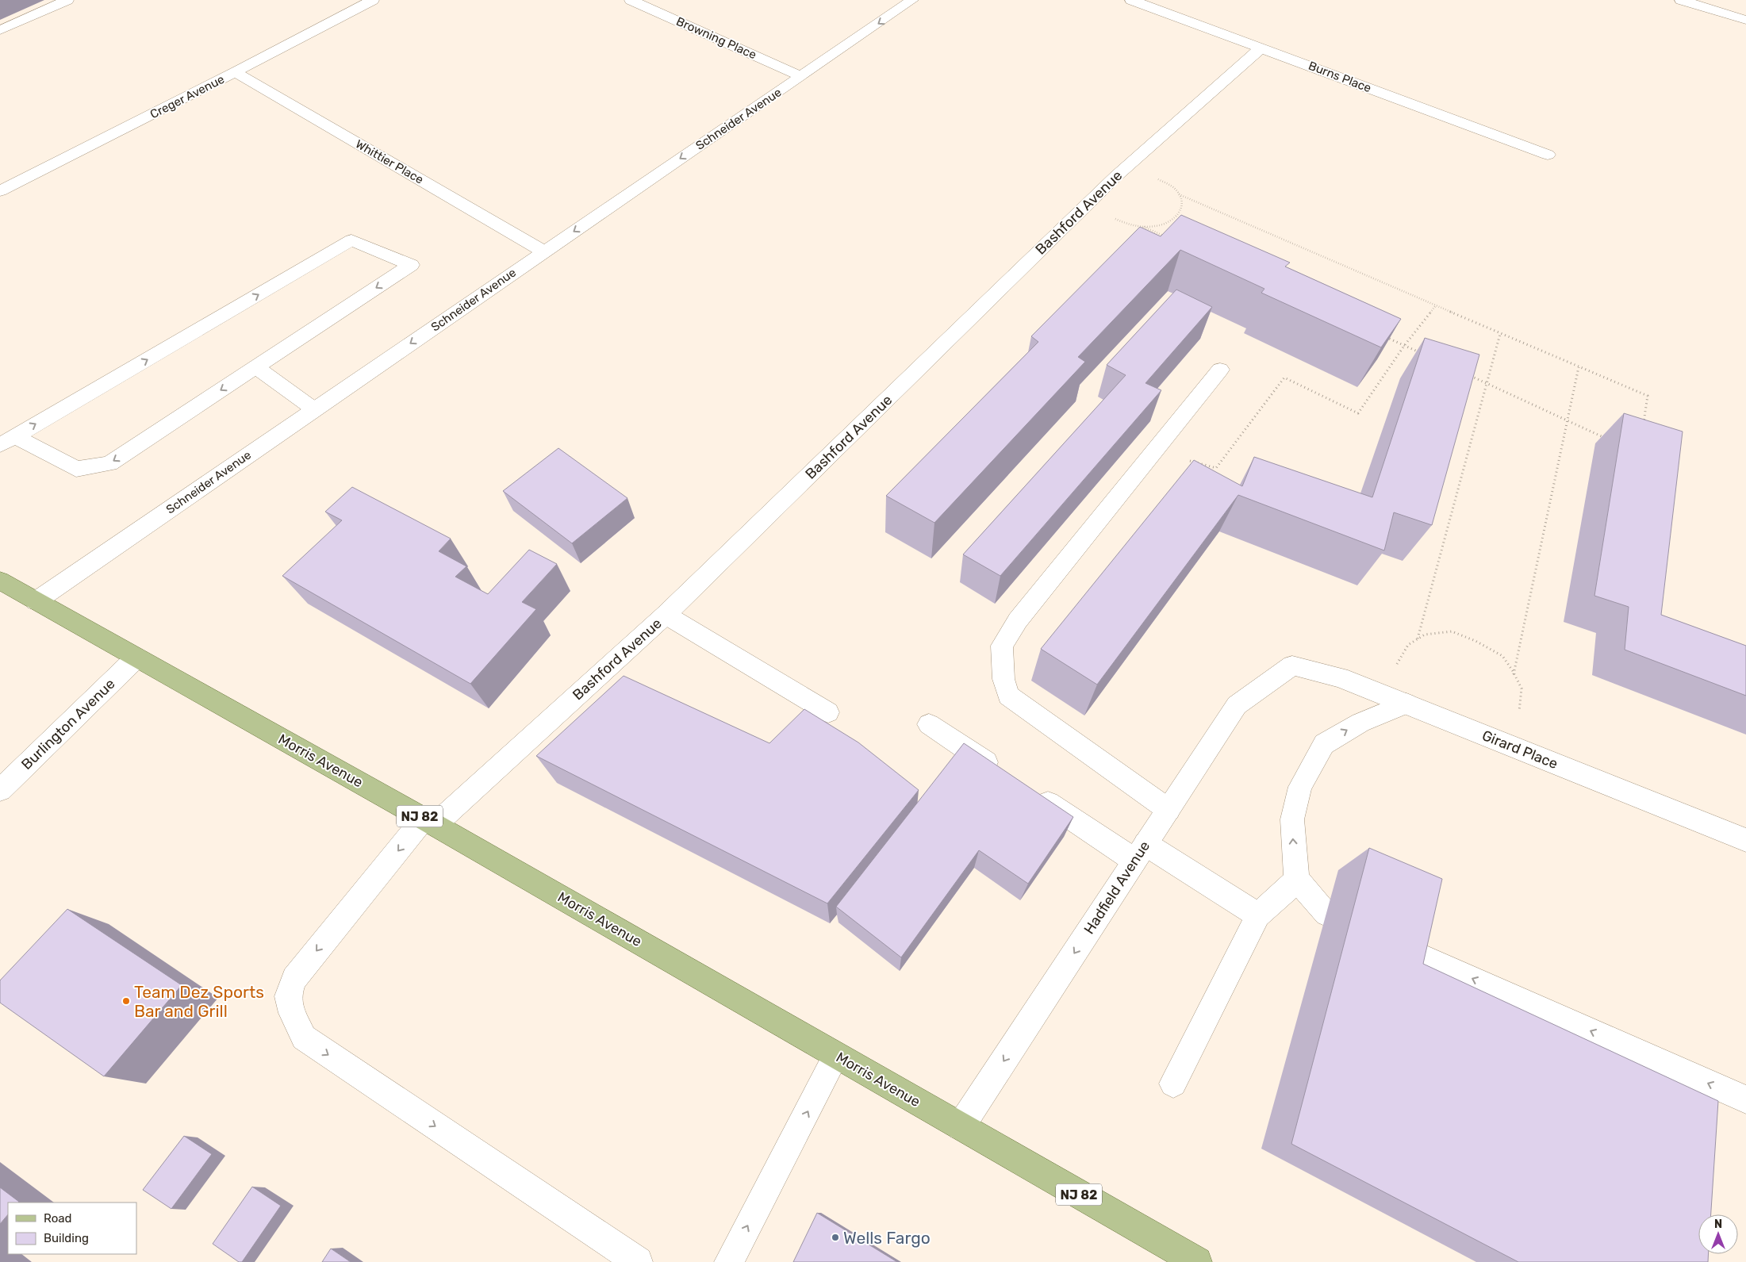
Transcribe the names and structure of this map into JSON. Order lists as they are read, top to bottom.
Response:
{
  "streets": {
    "main road": ["Morris Avenue", "NJ 82"],
    "street": [
      "Browning Place",
      "Burns Place",
      "Creger Avenue",
      "Schneider Avenue",
      "Whittier Place",
      "Bashford Avenue",
      "Burlington Avenue",
      "Girard Place",
      "Hadfield Avenue"
    ]
  },
  "crossings": [
    ["Browning Place", "Schneider Avenue"],
    ["Burns Place", "Bashford Avenue"],
    ["Creger Avenue", "Whittier Place"],
    ["Schneider Avenue", "Whittier Place"],
    ["Schneider Avenue", "Morris Avenue"],
    ["Bashford Avenue", "Morris Avenue"],
    ["Burlington Avenue", "Morris Avenue"],
    ["Girard Place", "Hadfield Avenue"],
    ["Morris Avenue", "Hadfield Avenue"]
  ],
  "one_way": ["Schneider Avenue"],
  "places": ["Team Dez Sports Bar and Grill", "Wells Fargo"],
  "legend": ["Road", "Building"],
  "north": "top"
}
